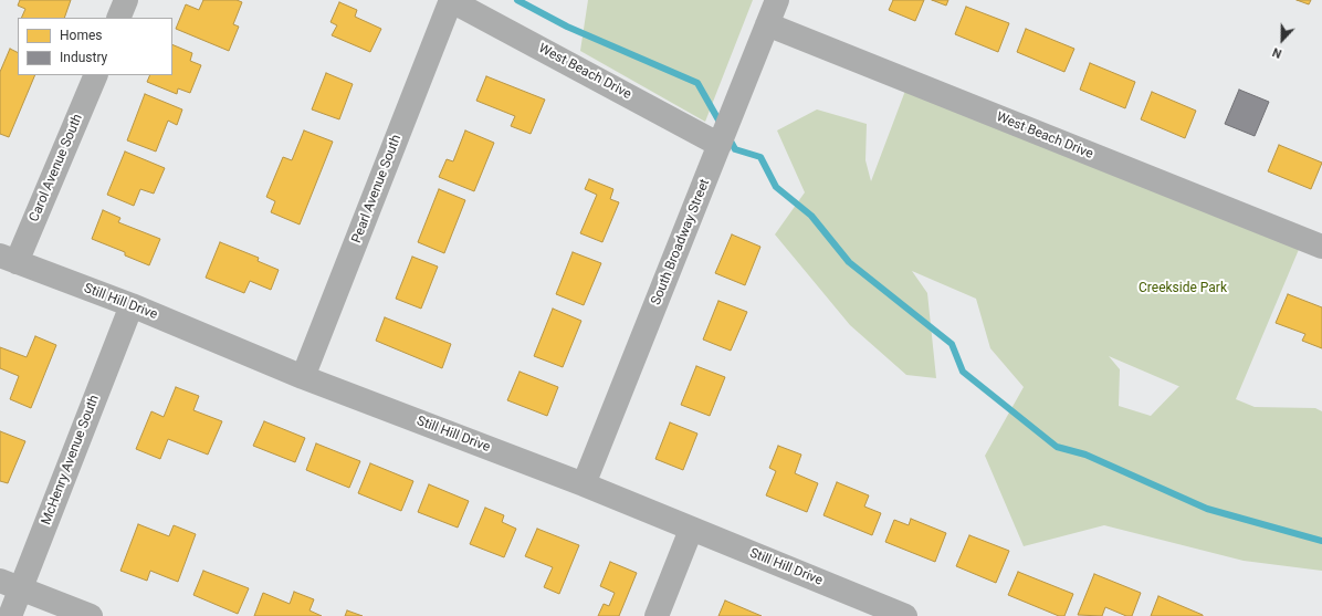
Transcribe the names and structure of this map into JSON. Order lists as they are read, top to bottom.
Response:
{
  "streets": {
    "street": [
      "West Beach Drive",
      "Carol Avenue South",
      "Pearl Avenue South",
      "South Broadway Street",
      "Still Hill Drive",
      "McHenry Avenue South"
    ]
  },
  "crossings": [
    ["West Beach Drive", "Pearl Avenue South"],
    ["West Beach Drive", "South Broadway Street"],
    ["Carol Avenue South", "Still Hill Drive"],
    ["Pearl Avenue South", "Still Hill Drive"],
    ["South Broadway Street", "Still Hill Drive"],
    ["Still Hill Drive", "McHenry Avenue South"]
  ],
  "parks": ["Creekside Park"],
  "legend": ["Homes", "Industry"],
  "north": "bottom"
}
